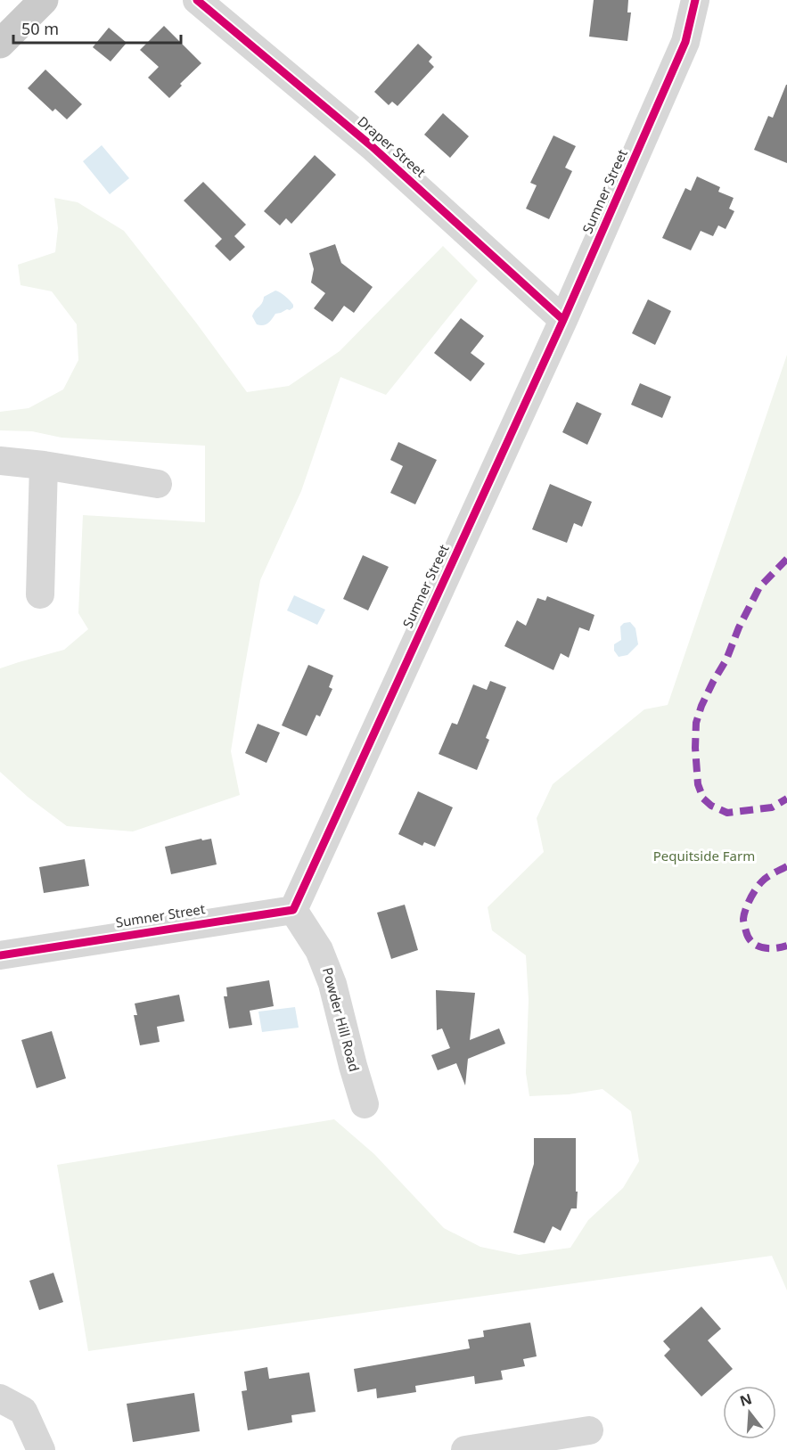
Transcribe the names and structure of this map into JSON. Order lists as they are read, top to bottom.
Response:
{
  "streets": {
    "street": ["Draper Street", "Sumner Street", "Powder Hill Road"]
  },
  "crossings": [
    ["Draper Street", "Sumner Street"],
    ["Sumner Street", "Powder Hill Road"]
  ],
  "parks": ["Pequitside Farm"],
  "scale_bar": "50 m",
  "north": "top"
}
